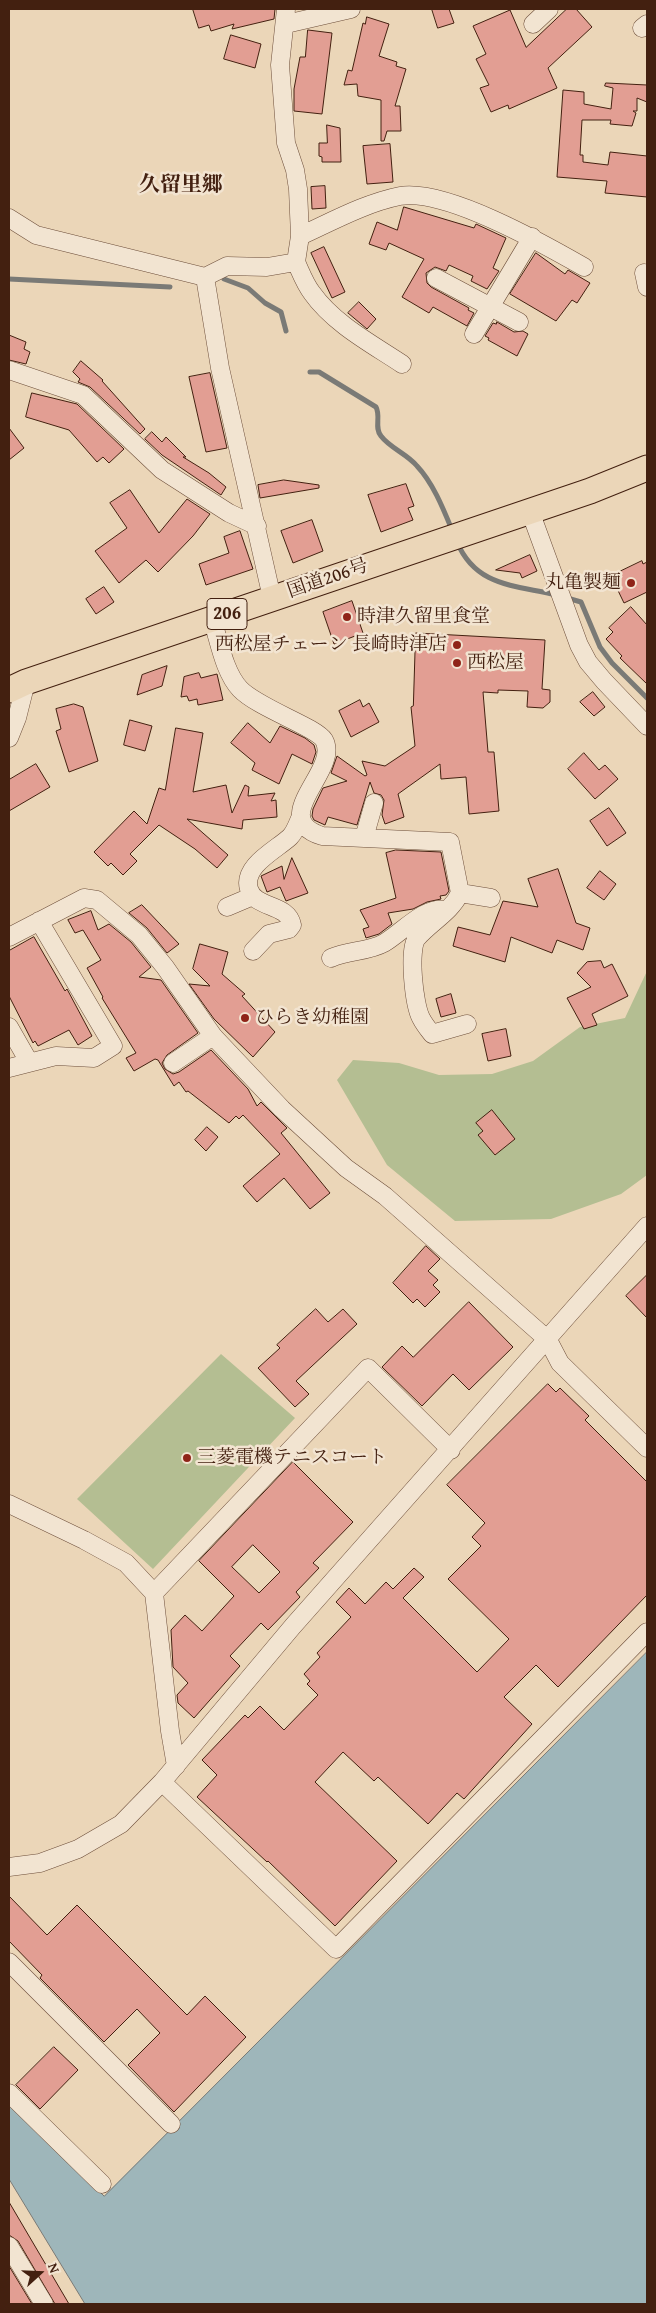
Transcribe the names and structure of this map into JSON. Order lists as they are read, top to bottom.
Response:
{
  "streets": {
    "highway": ["国道206号", "206"]
  },
  "districts": ["久留里郷"],
  "places": [
    "丸亀製麺",
    "時津久留里食堂",
    "西松屋チェーン 長崎時津店",
    "西松屋",
    "ひらき幼稚園",
    "三菱電機テニスコート"
  ],
  "north": "right"
}
